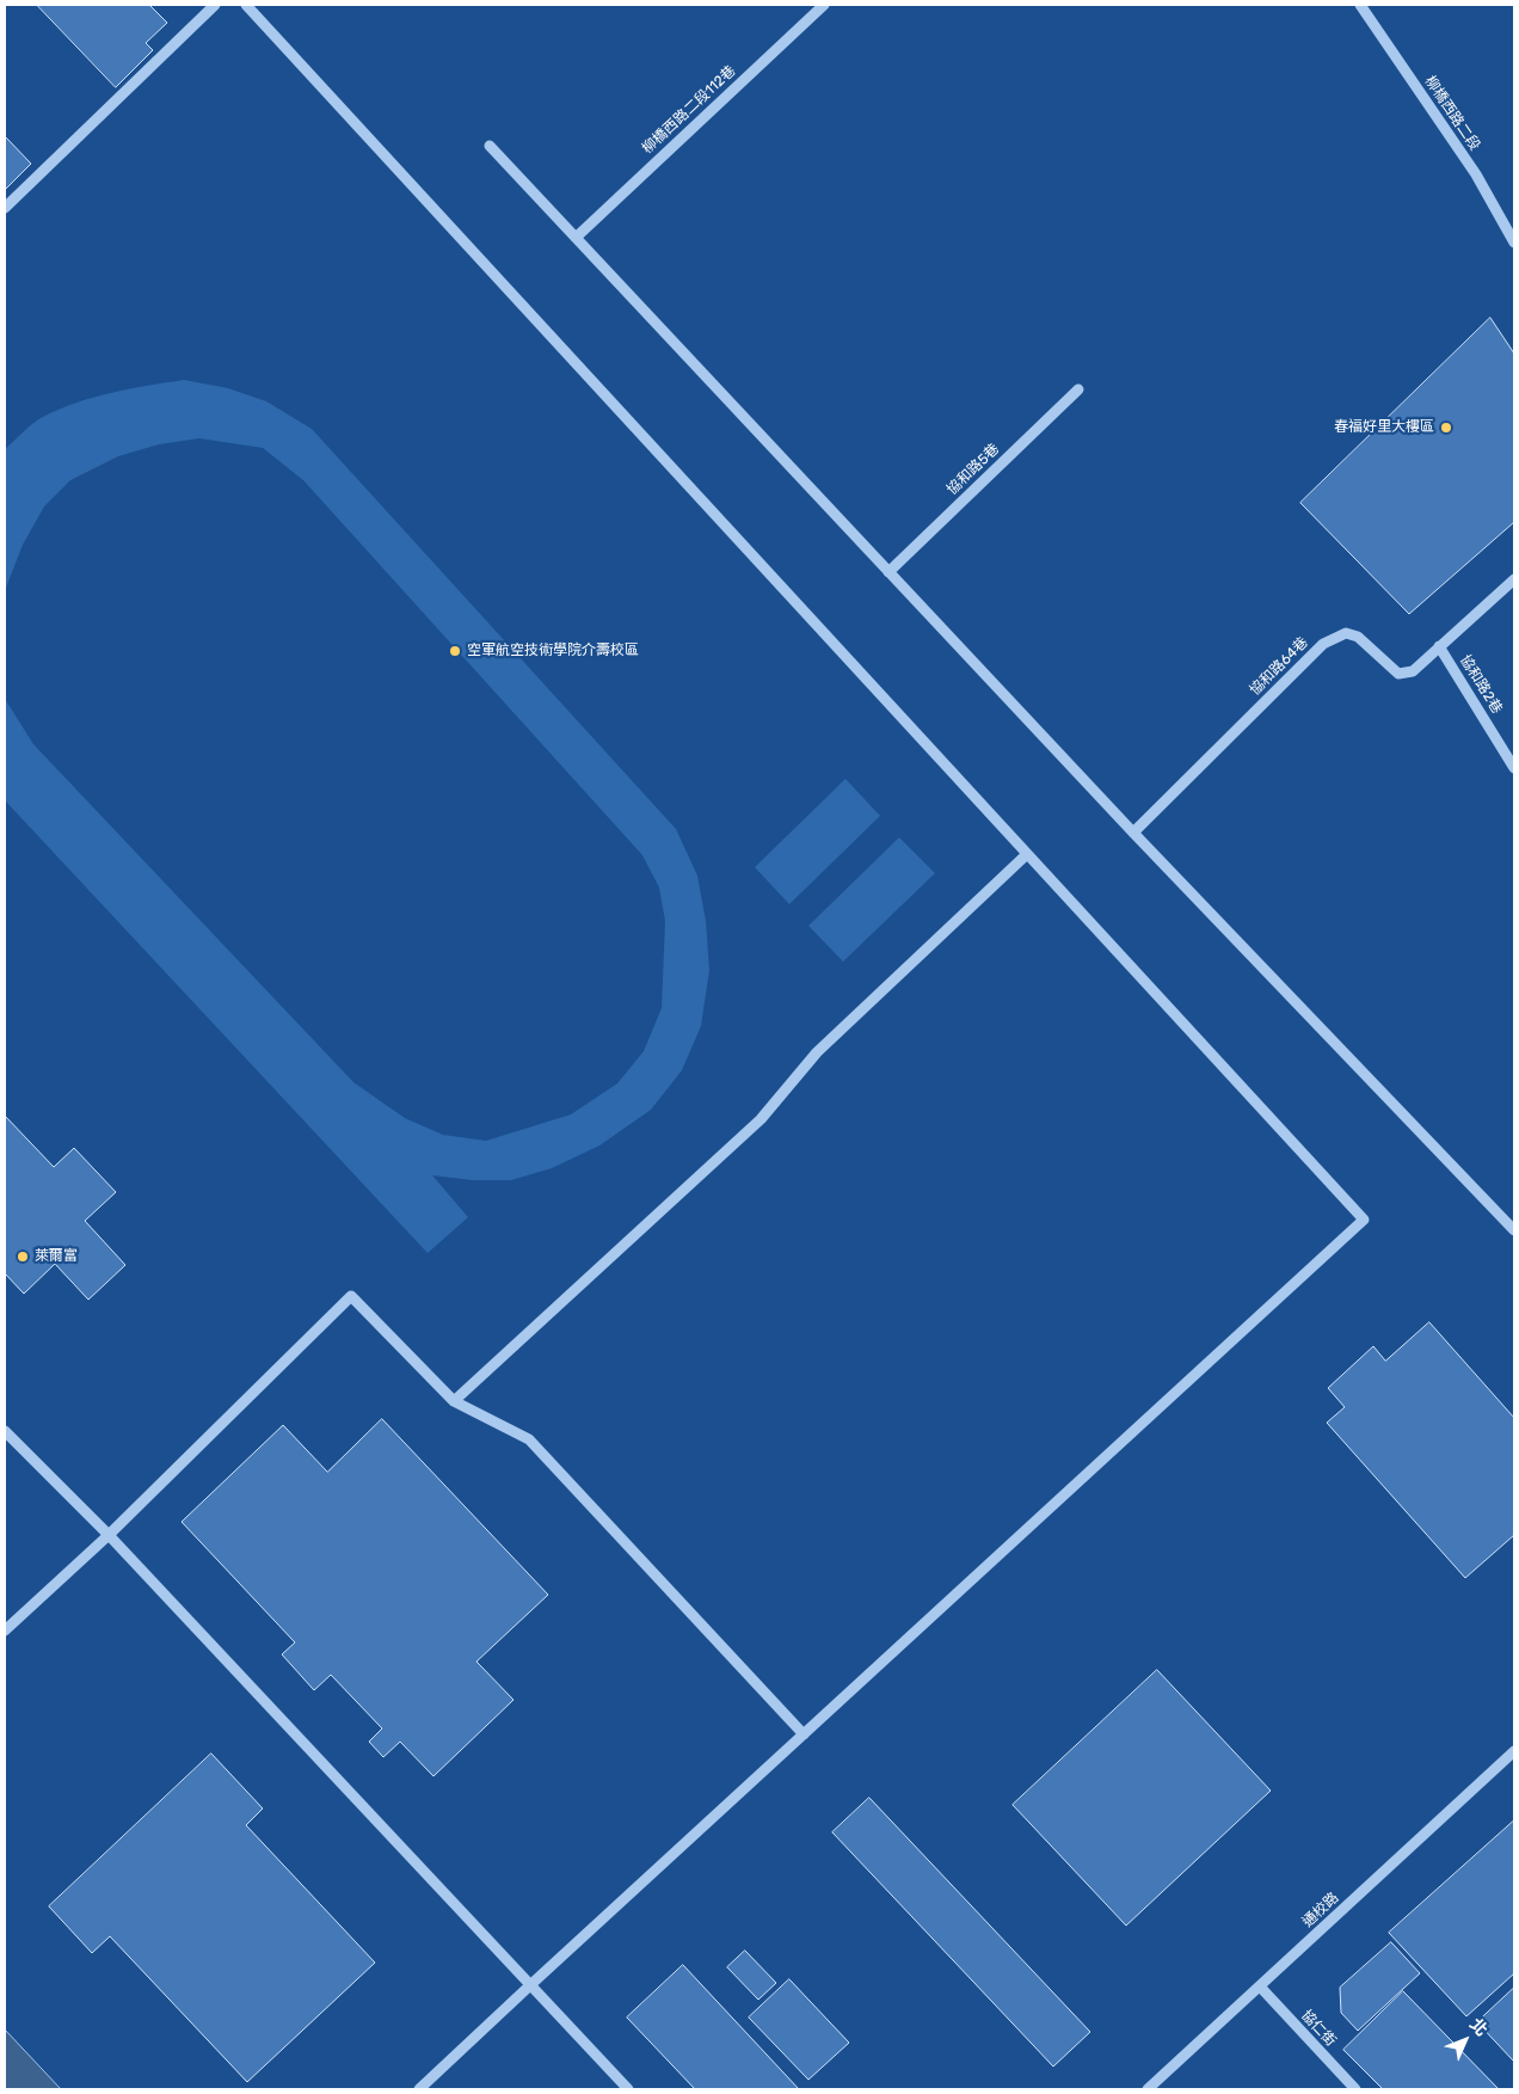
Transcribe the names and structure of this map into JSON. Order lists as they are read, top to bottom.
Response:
{
  "streets": {
    "street": [
      "柳橋西路二段112巷",
      "柳橋西路二段",
      "協和路5巷",
      "協和路64巷",
      "協和路2巷",
      "通校路",
      "協仁街"
    ]
  },
  "crossings": [
    ["協和路64巷", "協和路2巷"],
    ["通校路", "協仁街"]
  ],
  "places": ["春福好里大樓區", "空軍航空技術學院介壽校區", "萊爾富"],
  "north": "top right"
}
